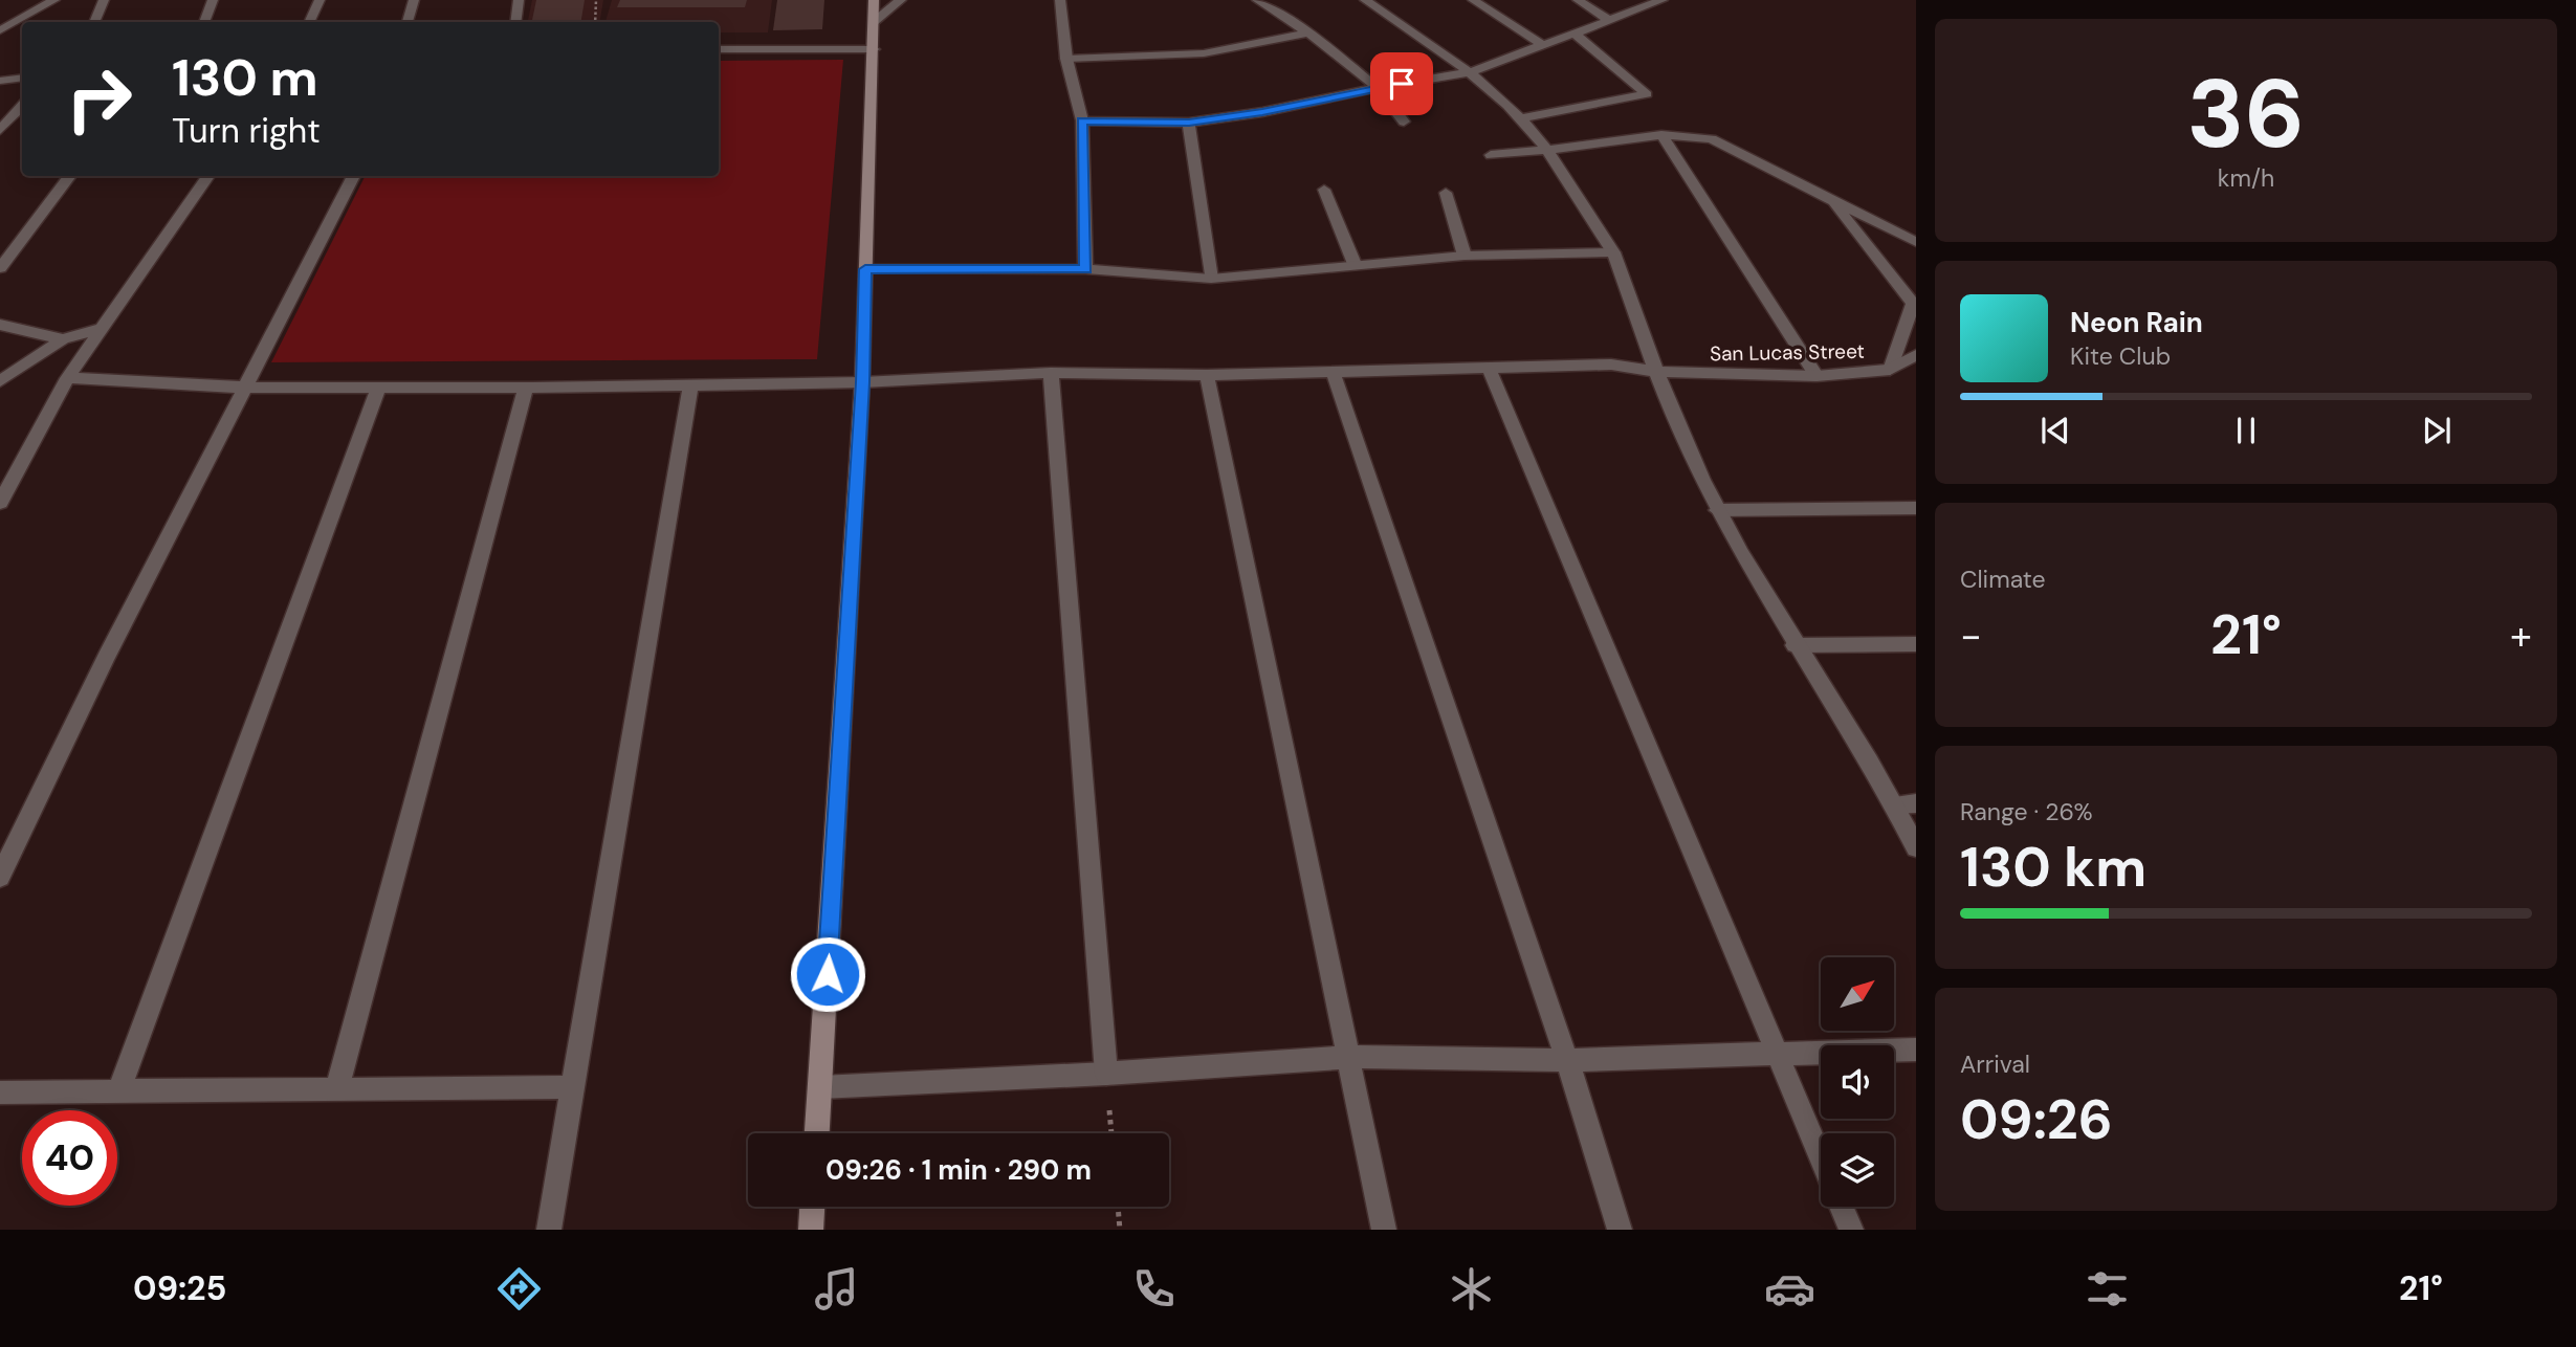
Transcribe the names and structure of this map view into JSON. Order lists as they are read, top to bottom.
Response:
{
  "streets": {
    "street": ["San Lucas Street"]
  },
  "north": "top right",
  "page": {
    "tile": [
      ["36", "km/h"],
      "Climate",
      ["Range · 26%", "130 km"],
      ["Arrival", "09:26"]
    ],
    "turn": ["130 m", "Turn right"],
    "song": ["Neon Rain", "Kite Club"],
    "heat": ["−", "21°", "+"],
    "limit": "40",
    "trip": "09:26 · 1 min · 290 m",
    "tabs": ["09:25", "21°"]
  }
}
